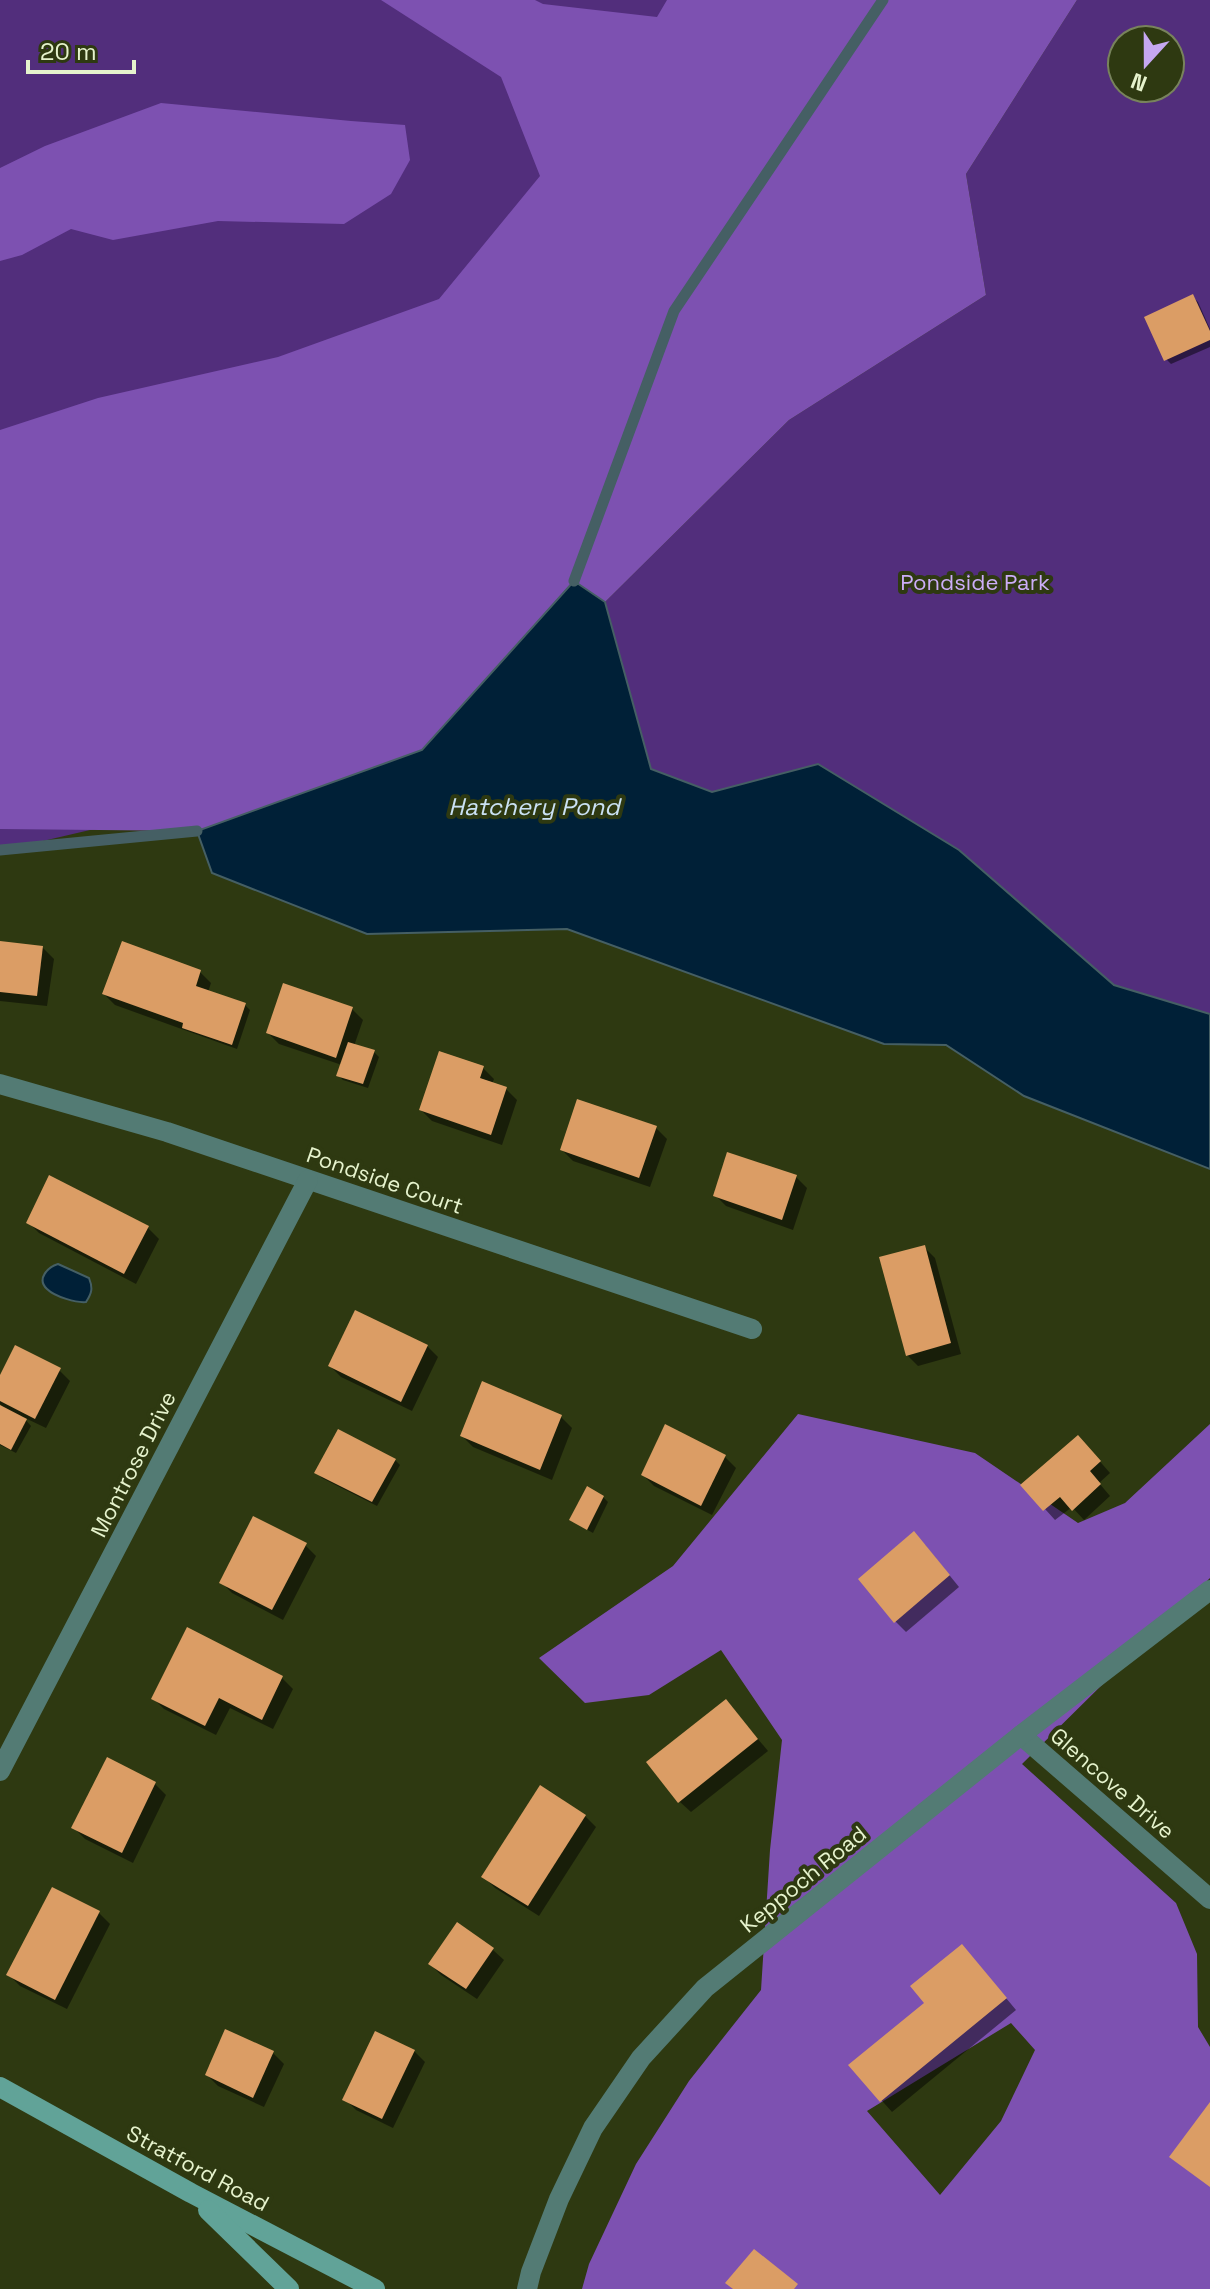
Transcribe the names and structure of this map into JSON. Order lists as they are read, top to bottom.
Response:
{
  "streets": {
    "main road": ["Stratford Road"],
    "street": [
      "Pondside Court",
      "Montrose Drive",
      "Glencove Drive",
      "Keppoch Road"
    ]
  },
  "crossings": [
    ["Pondside Court", "Montrose Drive"],
    ["Glencove Drive", "Keppoch Road"]
  ],
  "water": ["Hatchery Pond"],
  "parks": ["Pondside Park"],
  "scale_bar": "20 m",
  "north": "bottom"
}
